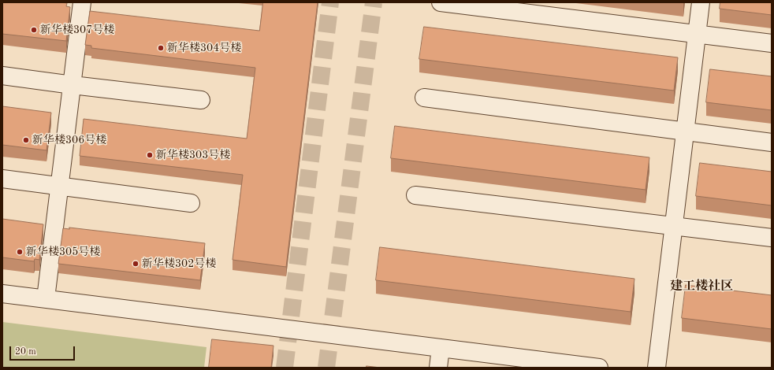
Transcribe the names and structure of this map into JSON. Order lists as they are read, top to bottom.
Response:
{
  "districts": ["建工楼社区"],
  "places": [
    "新华楼307号楼",
    "新华楼304号楼",
    "新华楼306号楼",
    "新华楼303号楼",
    "新华楼305号楼",
    "新华楼302号楼"
  ],
  "scale_bar": "20 m"
}
